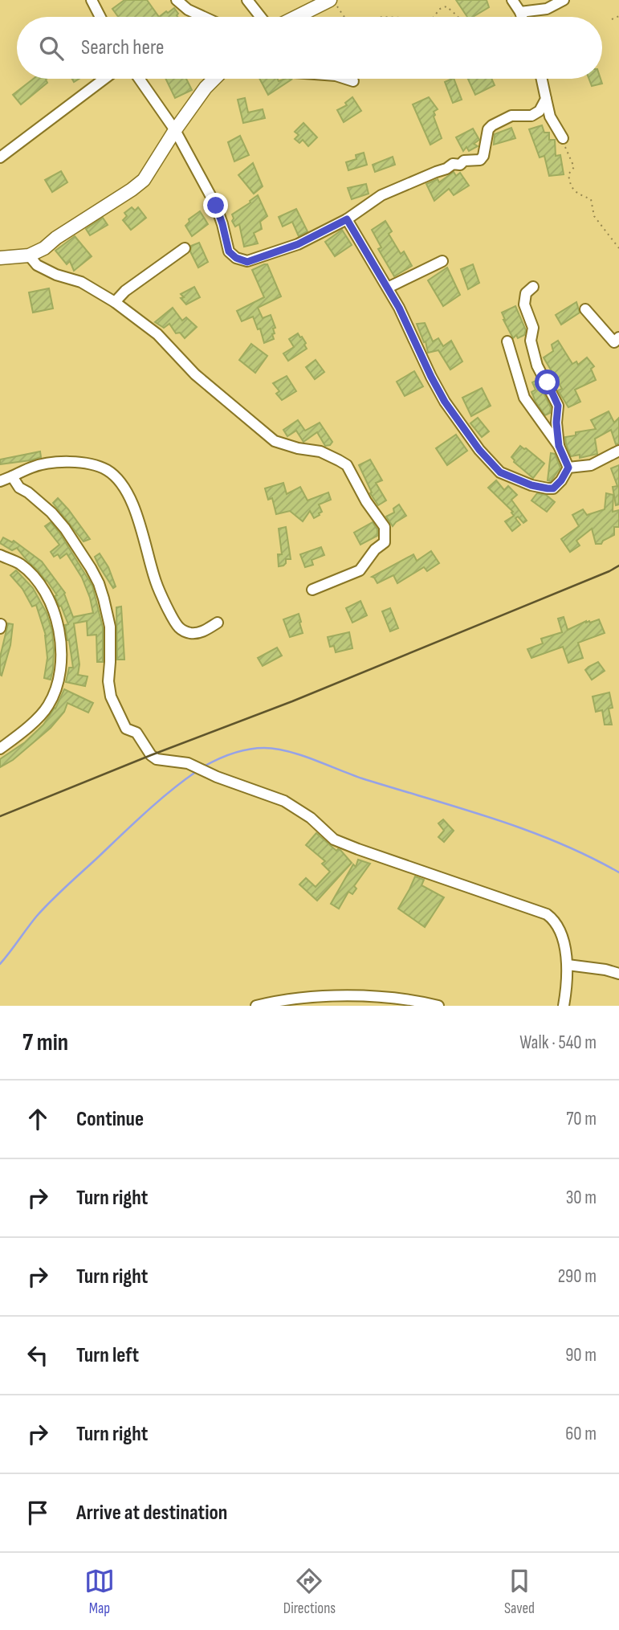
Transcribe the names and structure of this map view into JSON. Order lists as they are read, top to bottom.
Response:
{
  "page": {
    "search": "Search here",
    "heading": ["7 min", "Walk · 540 m"],
    "list": [
      ["Continue", "70 m"],
      ["Turn right", "30 m"],
      ["Turn right", "290 m"],
      ["Turn left", "90 m"],
      ["Turn right", "60 m"],
      "Arrive at destination"
    ],
    "nav": ["Map", "Directions", "Saved"]
  }
}
